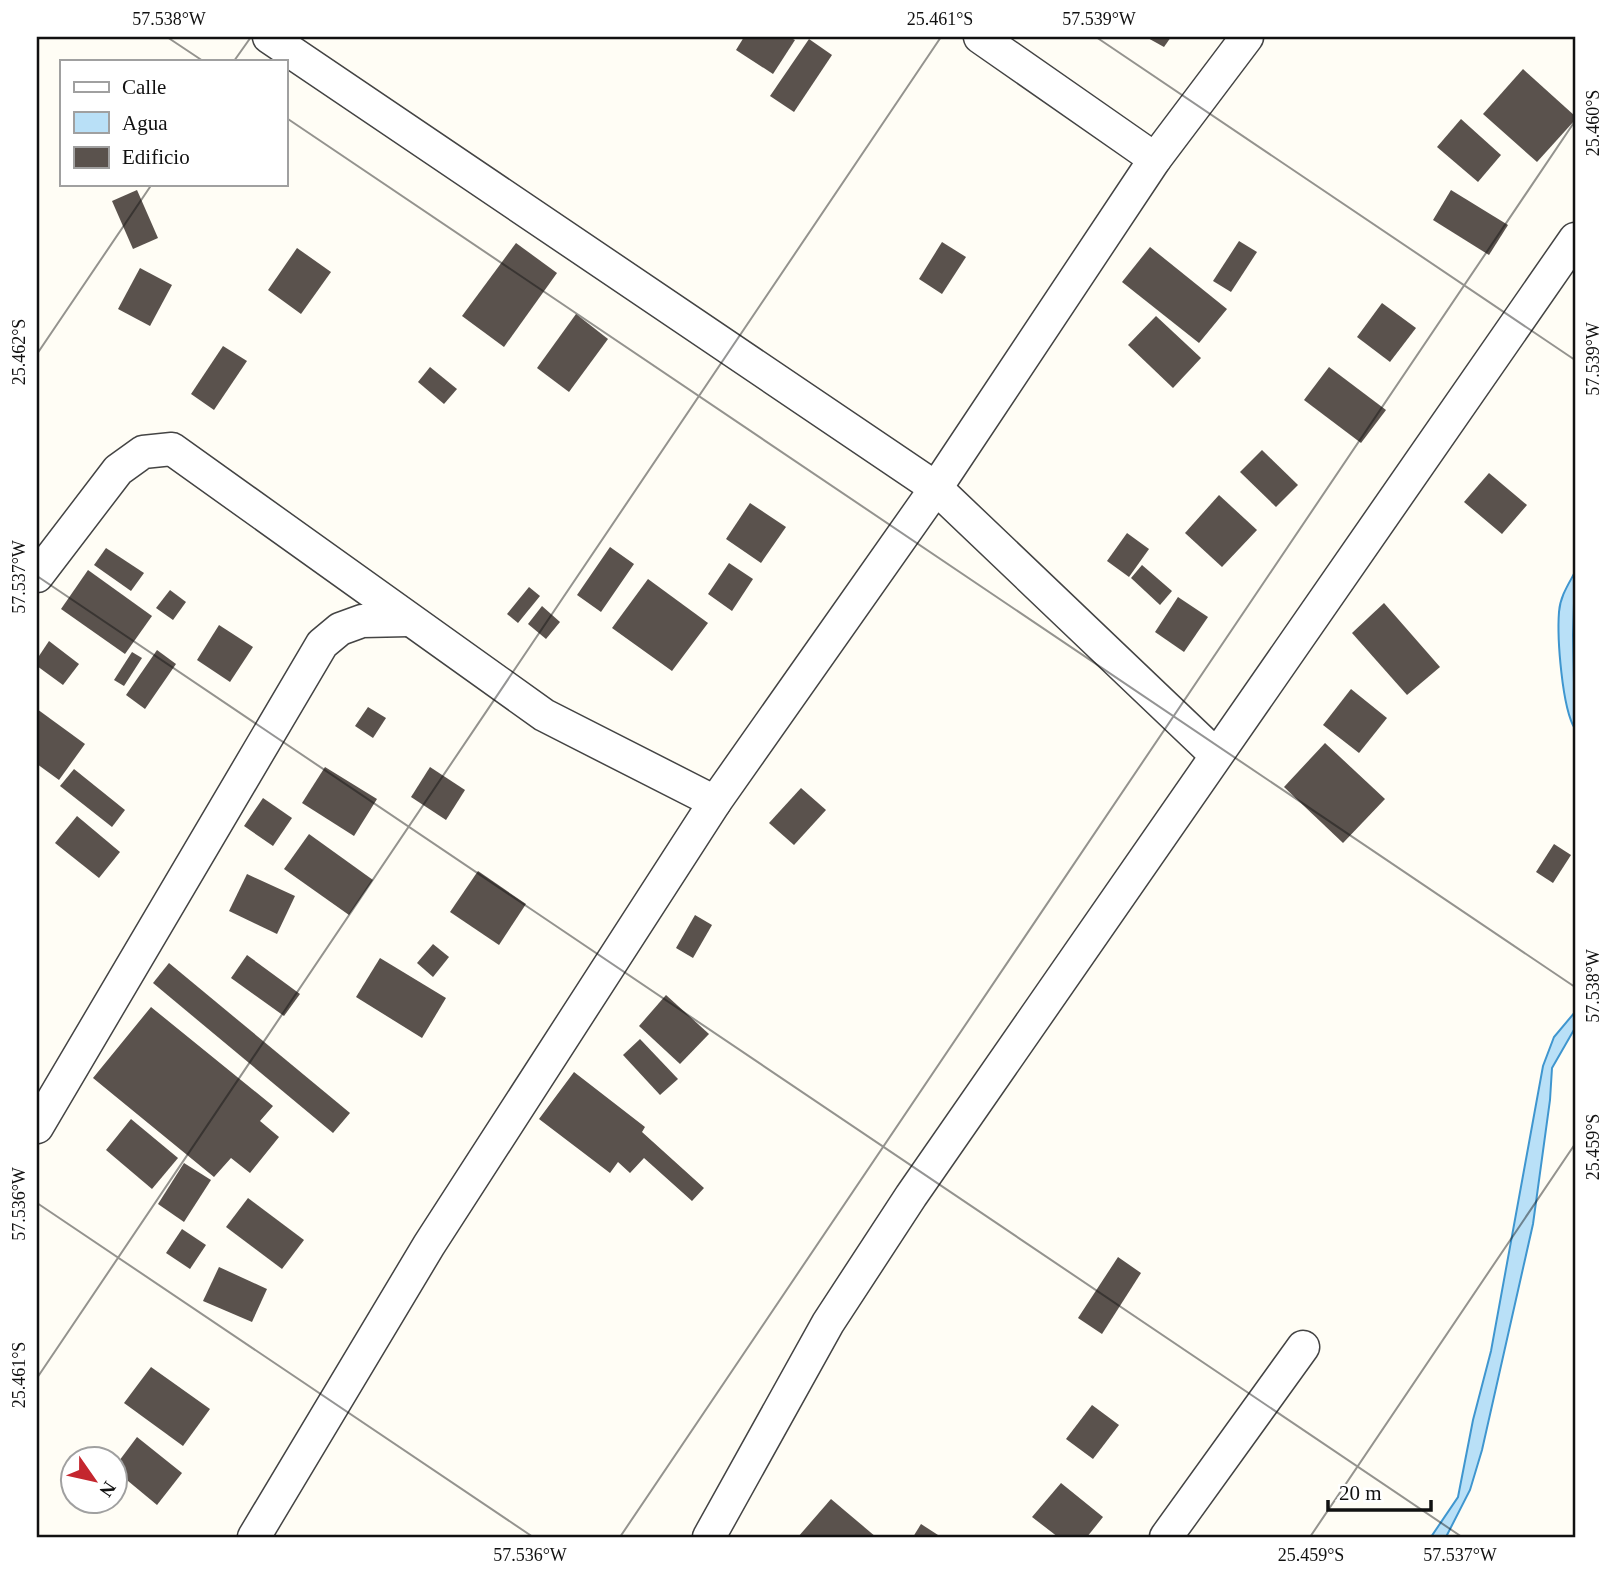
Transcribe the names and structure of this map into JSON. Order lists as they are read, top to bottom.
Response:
{
  "legend": ["Calle", "Agua", "Edificio"],
  "scale_bar": "20 m",
  "north": "bottom right",
  "coordinates": [
    "57.538°W",
    "25.461°S",
    "57.539°W",
    "25.460°S",
    "25.462°S",
    "57.537°W",
    "25.459°S",
    "57.536°W"
  ]
}
